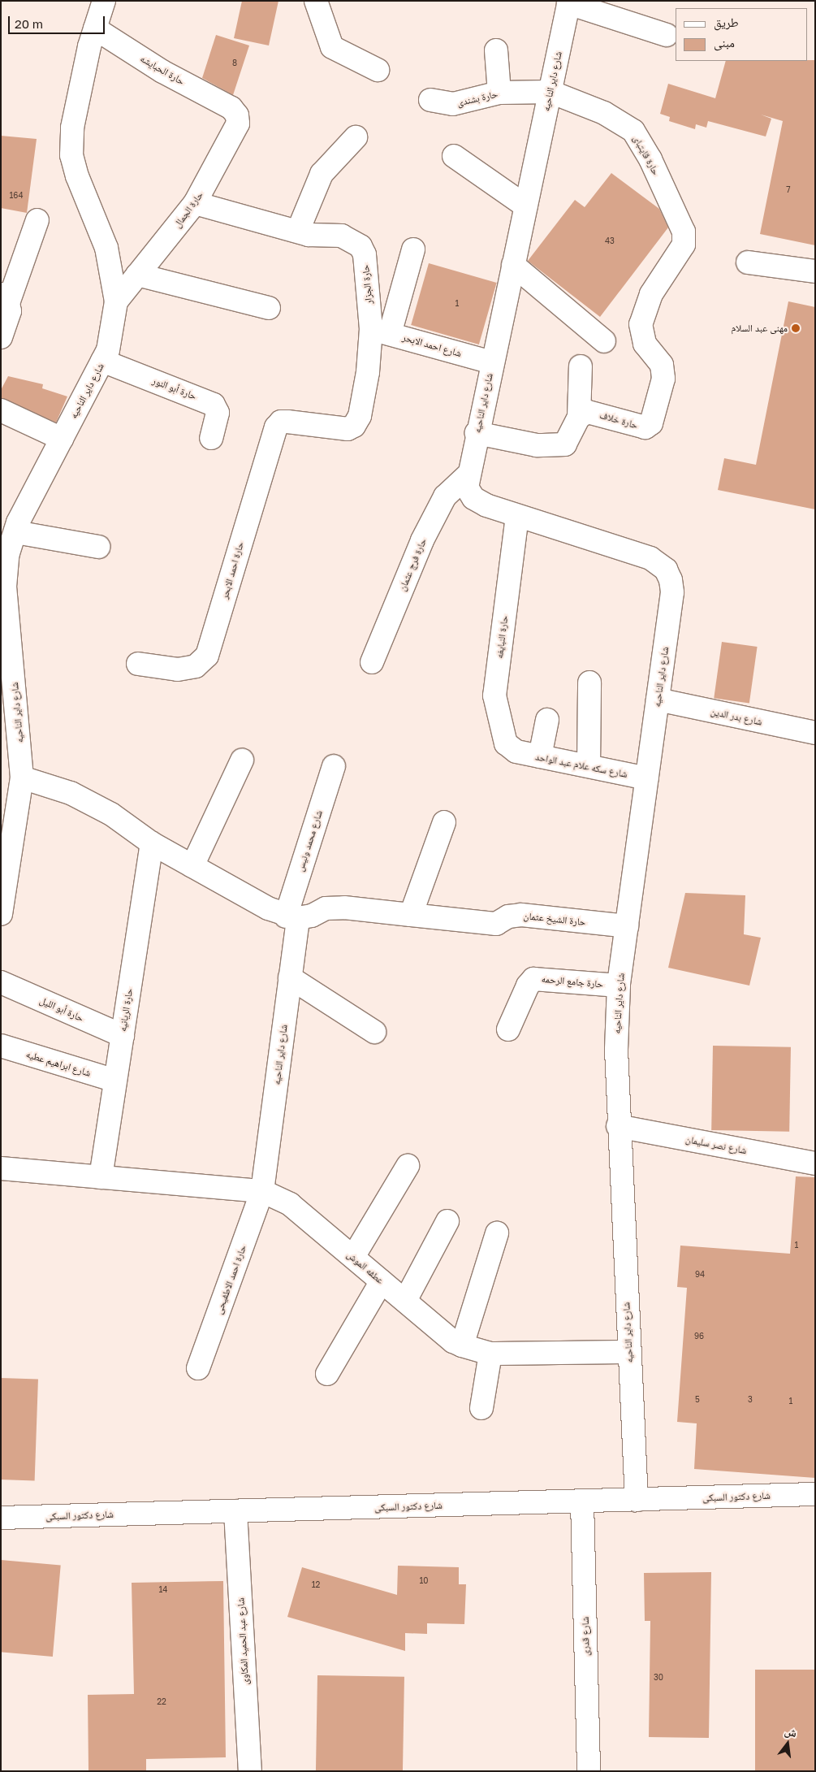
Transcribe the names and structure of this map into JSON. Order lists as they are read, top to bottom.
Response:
{
  "streets": {
    "street": [
      "حارة الحبايشه",
      "شارع داير الناحيه",
      "حارة بشندى",
      "حارة قايتباى",
      "حارة الجمال",
      "حارة الجزار",
      "شارع احمد الابحر",
      "حارة أبو النور",
      "حارة خلاف",
      "حارة فرج عثمان",
      "حارة احمد الابحر",
      "حارة النبايغه",
      "شارع بدر الدين",
      "شارع سكه علام عبد الواحد",
      "شارع محمد ونيس",
      "حارة الشيخ عثمان",
      "حارة جامع الرحمه",
      "حارة أبو الليل",
      "حارة الريانيه",
      "شارع ابراهيم عطيه",
      "شارع نصر سليمان",
      "عطفه الموش",
      "حارة احمد الاطفيحى",
      "شارع دكتور السبكى",
      "شارع قدرى",
      "شارع عبد الحميد المكاوى"
    ]
  },
  "crossings": [
    ["حارة الحبايشه", "شارع داير الناحيه"],
    ["حارة الحبايشه", "حارة الجمال"],
    ["شارع داير الناحيه", "حارة بشندى"],
    ["شارع داير الناحيه", "حارة قايتباى"],
    ["شارع داير الناحيه", "حارة الجمال"],
    ["شارع داير الناحيه", "شارع احمد الابحر"],
    ["شارع داير الناحيه", "حارة أبو النور"],
    ["شارع داير الناحيه", "حارة فرج عثمان"],
    ["شارع داير الناحيه", "حارة النبايغه"],
    ["شارع داير الناحيه", "شارع بدر الدين"],
    ["شارع داير الناحيه", "شارع سكه علام عبد الواحد"],
    ["شارع داير الناحيه", "شارع محمد ونيس"],
    ["شارع داير الناحيه", "حارة الشيخ عثمان"],
    ["شارع داير الناحيه", "حارة جامع الرحمه"],
    ["شارع داير الناحيه", "شارع نصر سليمان"],
    ["شارع داير الناحيه", "عطفه الموش"],
    ["شارع داير الناحيه", "حارة احمد الاطفيحى"],
    ["شارع داير الناحيه", "شارع دكتور السبكى"],
    ["حارة بشندى", "حارة قايتباى"],
    ["حارة قايتباى", "حارة خلاف"],
    ["حارة الجمال", "حارة الجزار"],
    ["حارة الجزار", "شارع احمد الابحر"],
    ["حارة الجزار", "حارة احمد الابحر"],
    ["حارة النبايغه", "شارع سكه علام عبد الواحد"],
    ["حارة أبو الليل", "حارة الريانيه"],
    ["حارة الريانيه", "شارع ابراهيم عطيه"],
    ["حارة الريانيه", "عطفه الموش"],
    ["عطفه الموش", "حارة احمد الاطفيحى"],
    ["شارع دكتور السبكى", "شارع قدرى"],
    ["شارع دكتور السبكى", "شارع عبد الحميد المكاوى"]
  ],
  "places": ["مهنى عبد السلام"],
  "house_numbers": [
    "8",
    "7",
    "164",
    "43",
    "1",
    "1",
    "94",
    "96",
    "5",
    "3",
    "1",
    "10",
    "12",
    "14",
    "30",
    "22"
  ],
  "legend": ["طريق", "مبنى"],
  "scale_bar": "20 m",
  "north": "top"
}
